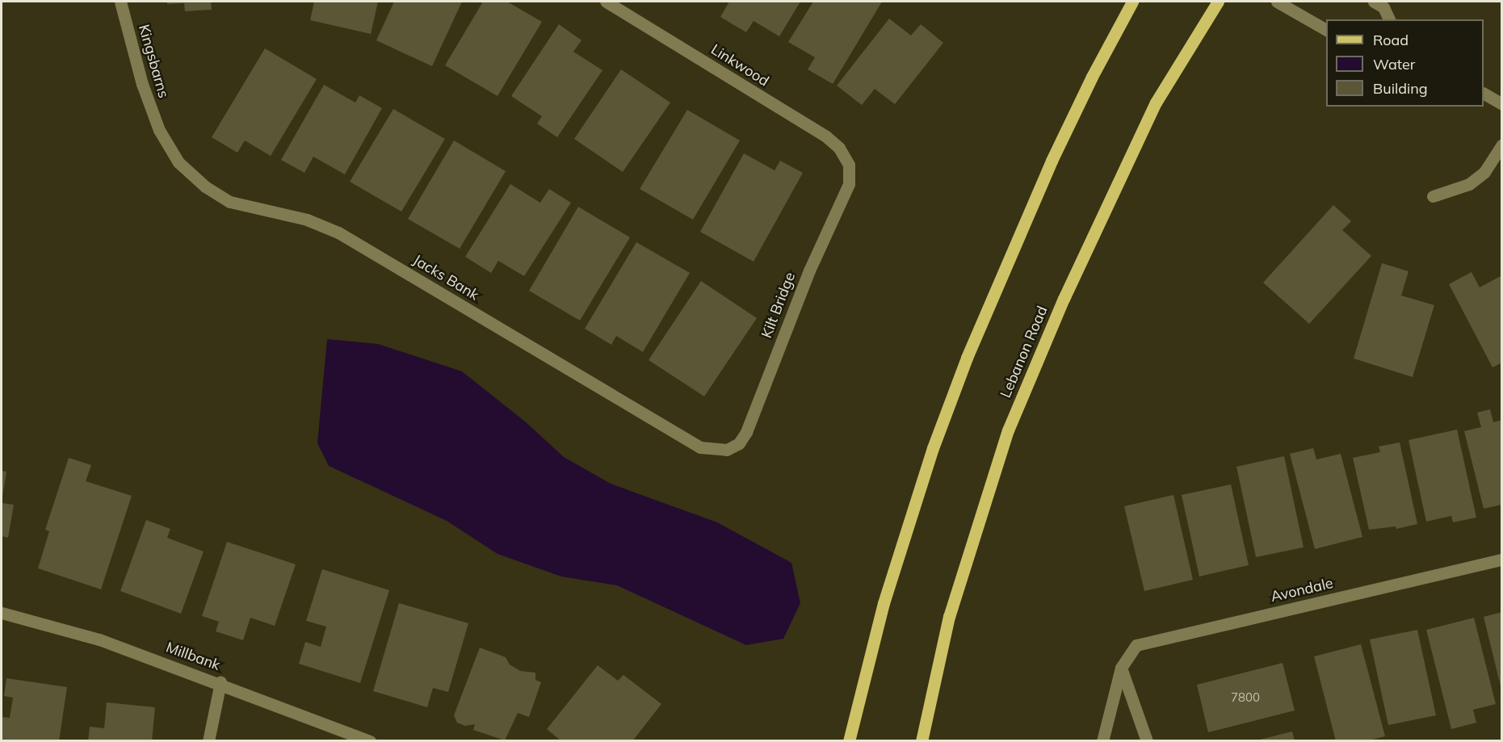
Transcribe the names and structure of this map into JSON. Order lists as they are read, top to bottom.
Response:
{
  "streets": {
    "main road": ["Lebanon Road"],
    "street": [
      "Kingsbarns",
      "Linkwood",
      "Jacks Bank",
      "Kilt Bridge",
      "Avondale",
      "Millbank"
    ]
  },
  "crossings": [
    ["Kingsbarns", "Jacks Bank"],
    ["Linkwood", "Kilt Bridge"],
    ["Jacks Bank", "Kilt Bridge"]
  ],
  "house_numbers": ["7800"],
  "legend": ["Road", "Water", "Building"]
}
